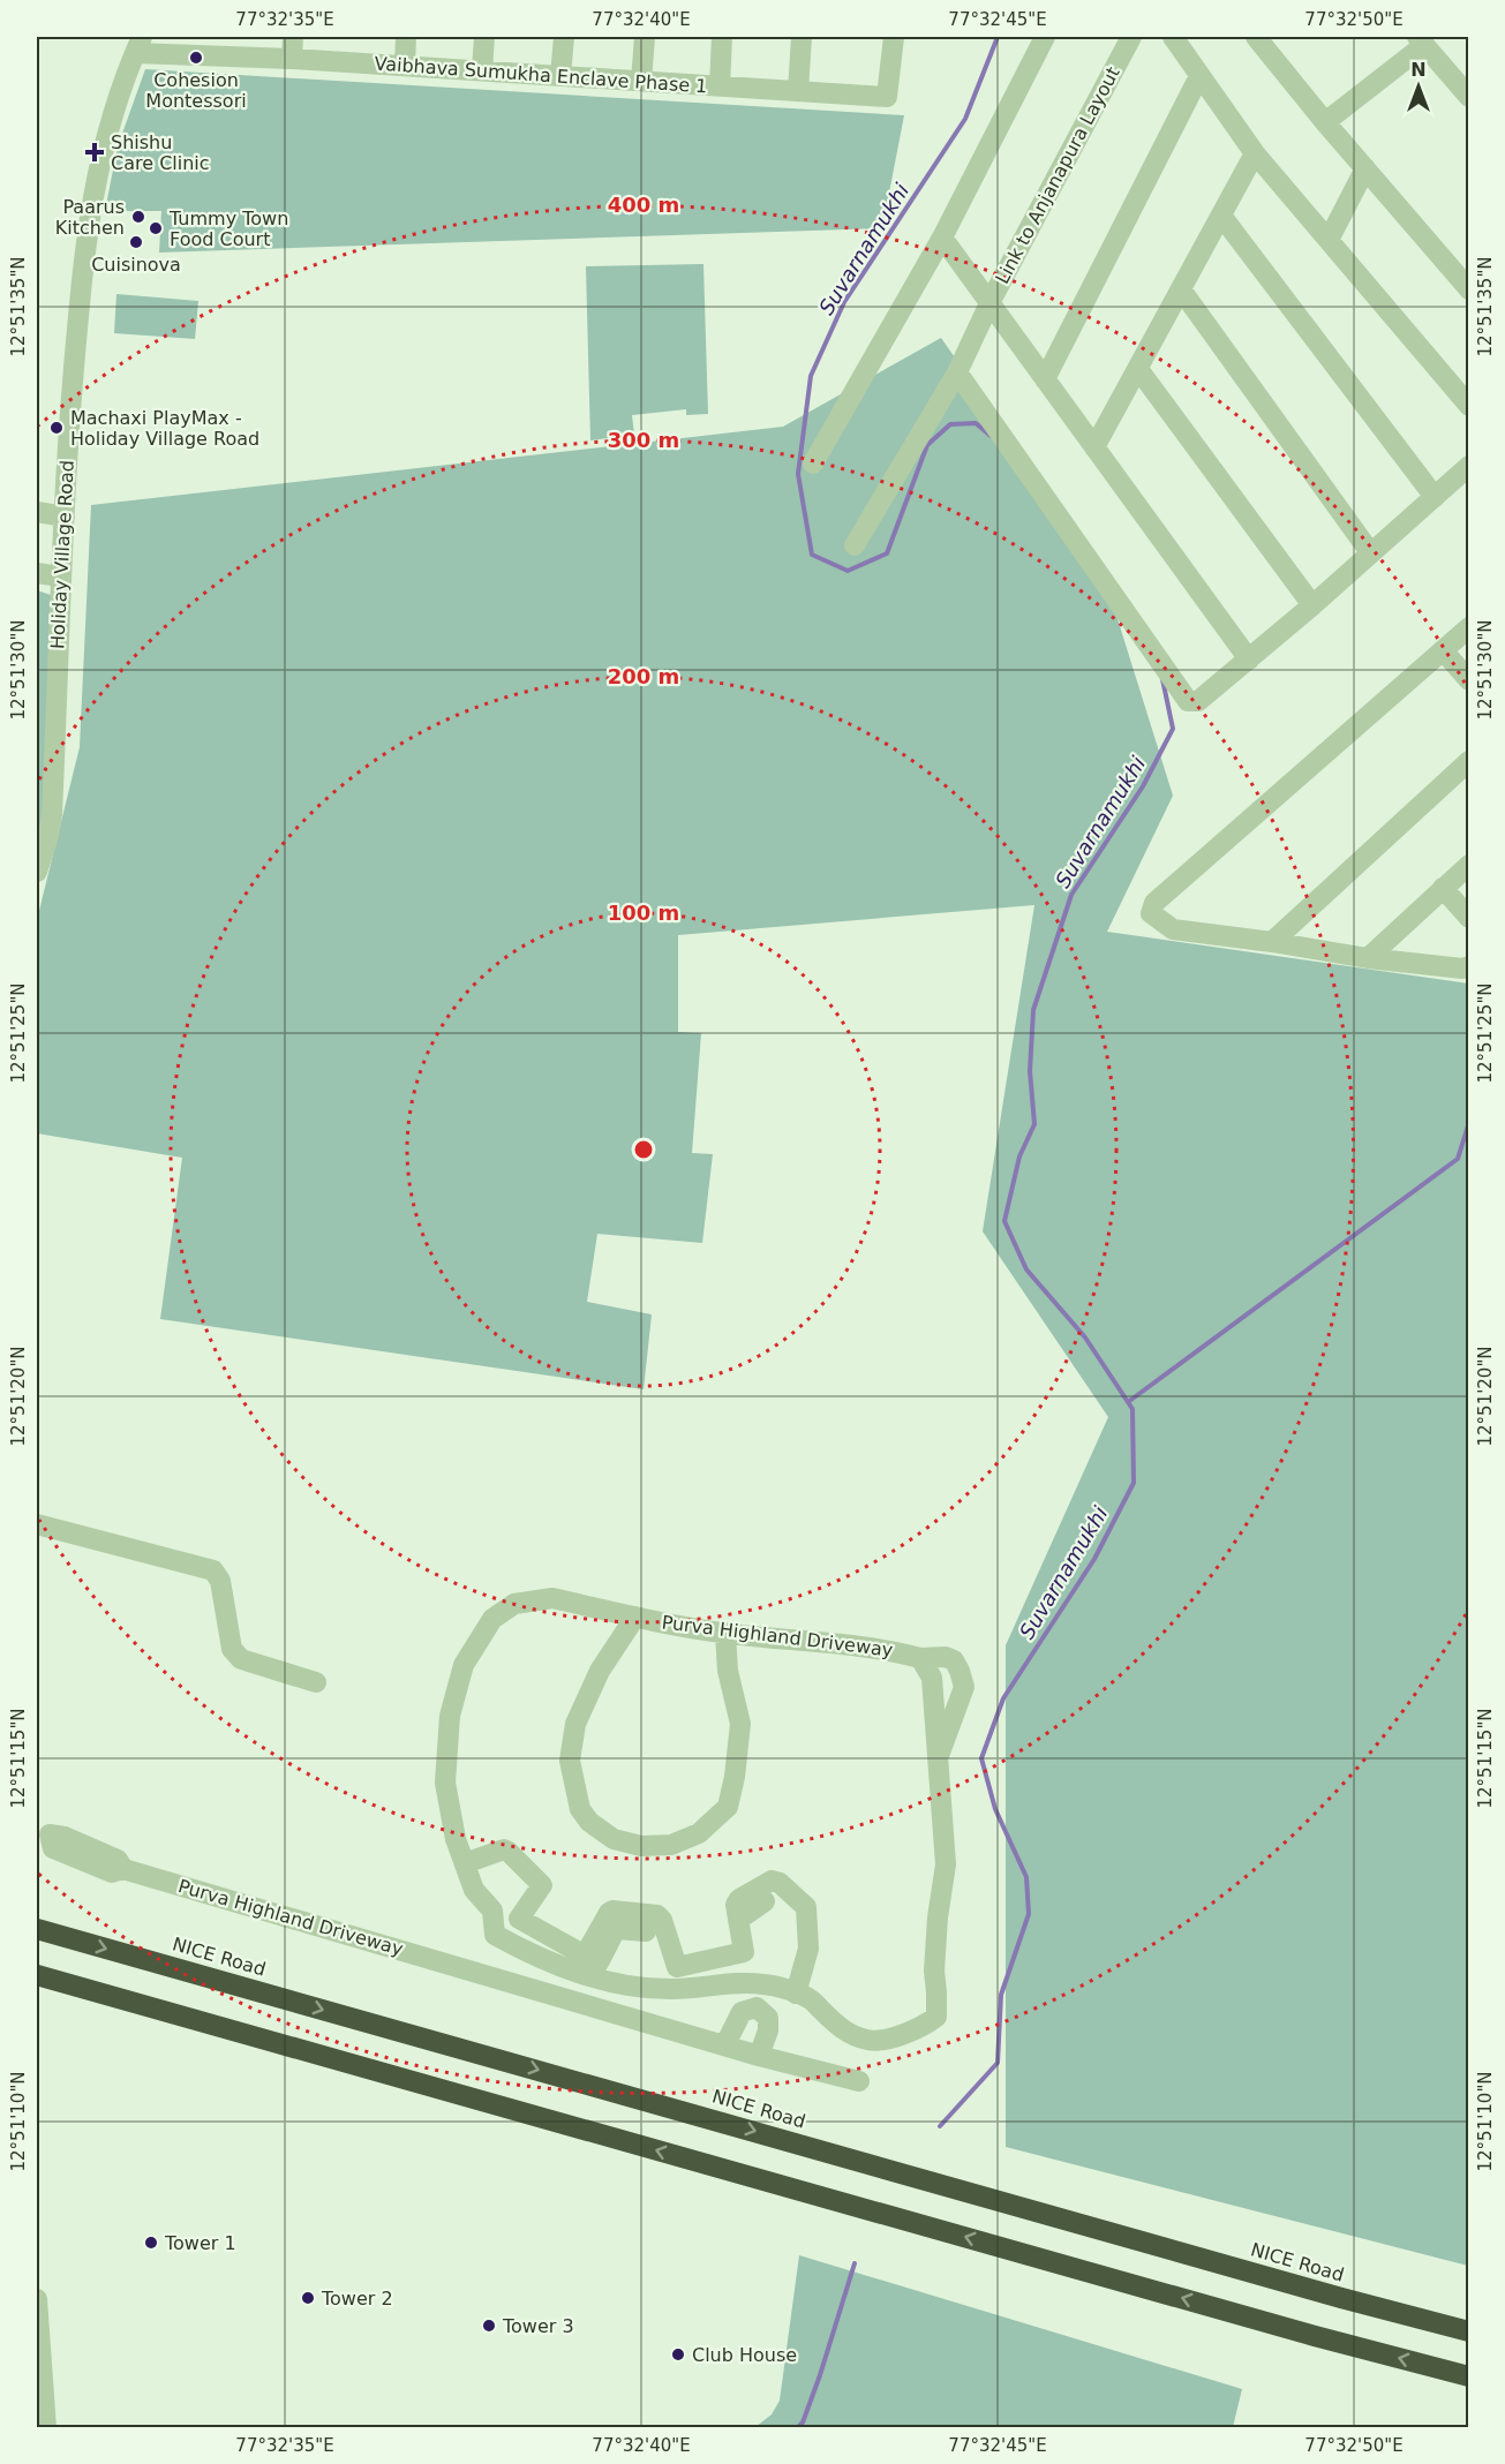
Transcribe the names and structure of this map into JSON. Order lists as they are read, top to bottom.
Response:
{
  "streets": {
    "highway": ["NICE Road"],
    "street": [
      "Vaibhava Sumukha Enclave Phase 1",
      "Link to Anjanapura Layout",
      "Holiday Village Road",
      "Purva Highland Driveway"
    ]
  },
  "crossings": [
    ["Vaibhava Sumukha Enclave Phase 1", "Holiday Village Road"]
  ],
  "water": ["Suvarnamukhi"],
  "places": {
    "other": [
      "Cohesion Montessori",
      "Paarus Kitchen",
      "Tummy Town Food Court",
      "Cuisinova",
      "Machaxi PlayMax - Holiday Village Road",
      "Tower 1",
      "Tower 2",
      "Tower 3",
      "Club House"
    ],
    "health": ["Shishu Care Clinic"]
  },
  "north": "top",
  "coordinates": [
    "77°32'35\"E",
    "77°32'40\"E",
    "77°32'45\"E",
    "77°32'50\"E",
    "12°51'35\"N",
    "12°51'30\"N",
    "12°51'25\"N",
    "12°51'20\"N",
    "12°51'15\"N",
    "12°51'10\"N"
  ],
  "rings": [
    "400 m",
    "300 m",
    "200 m",
    "100 m"
  ]
}
